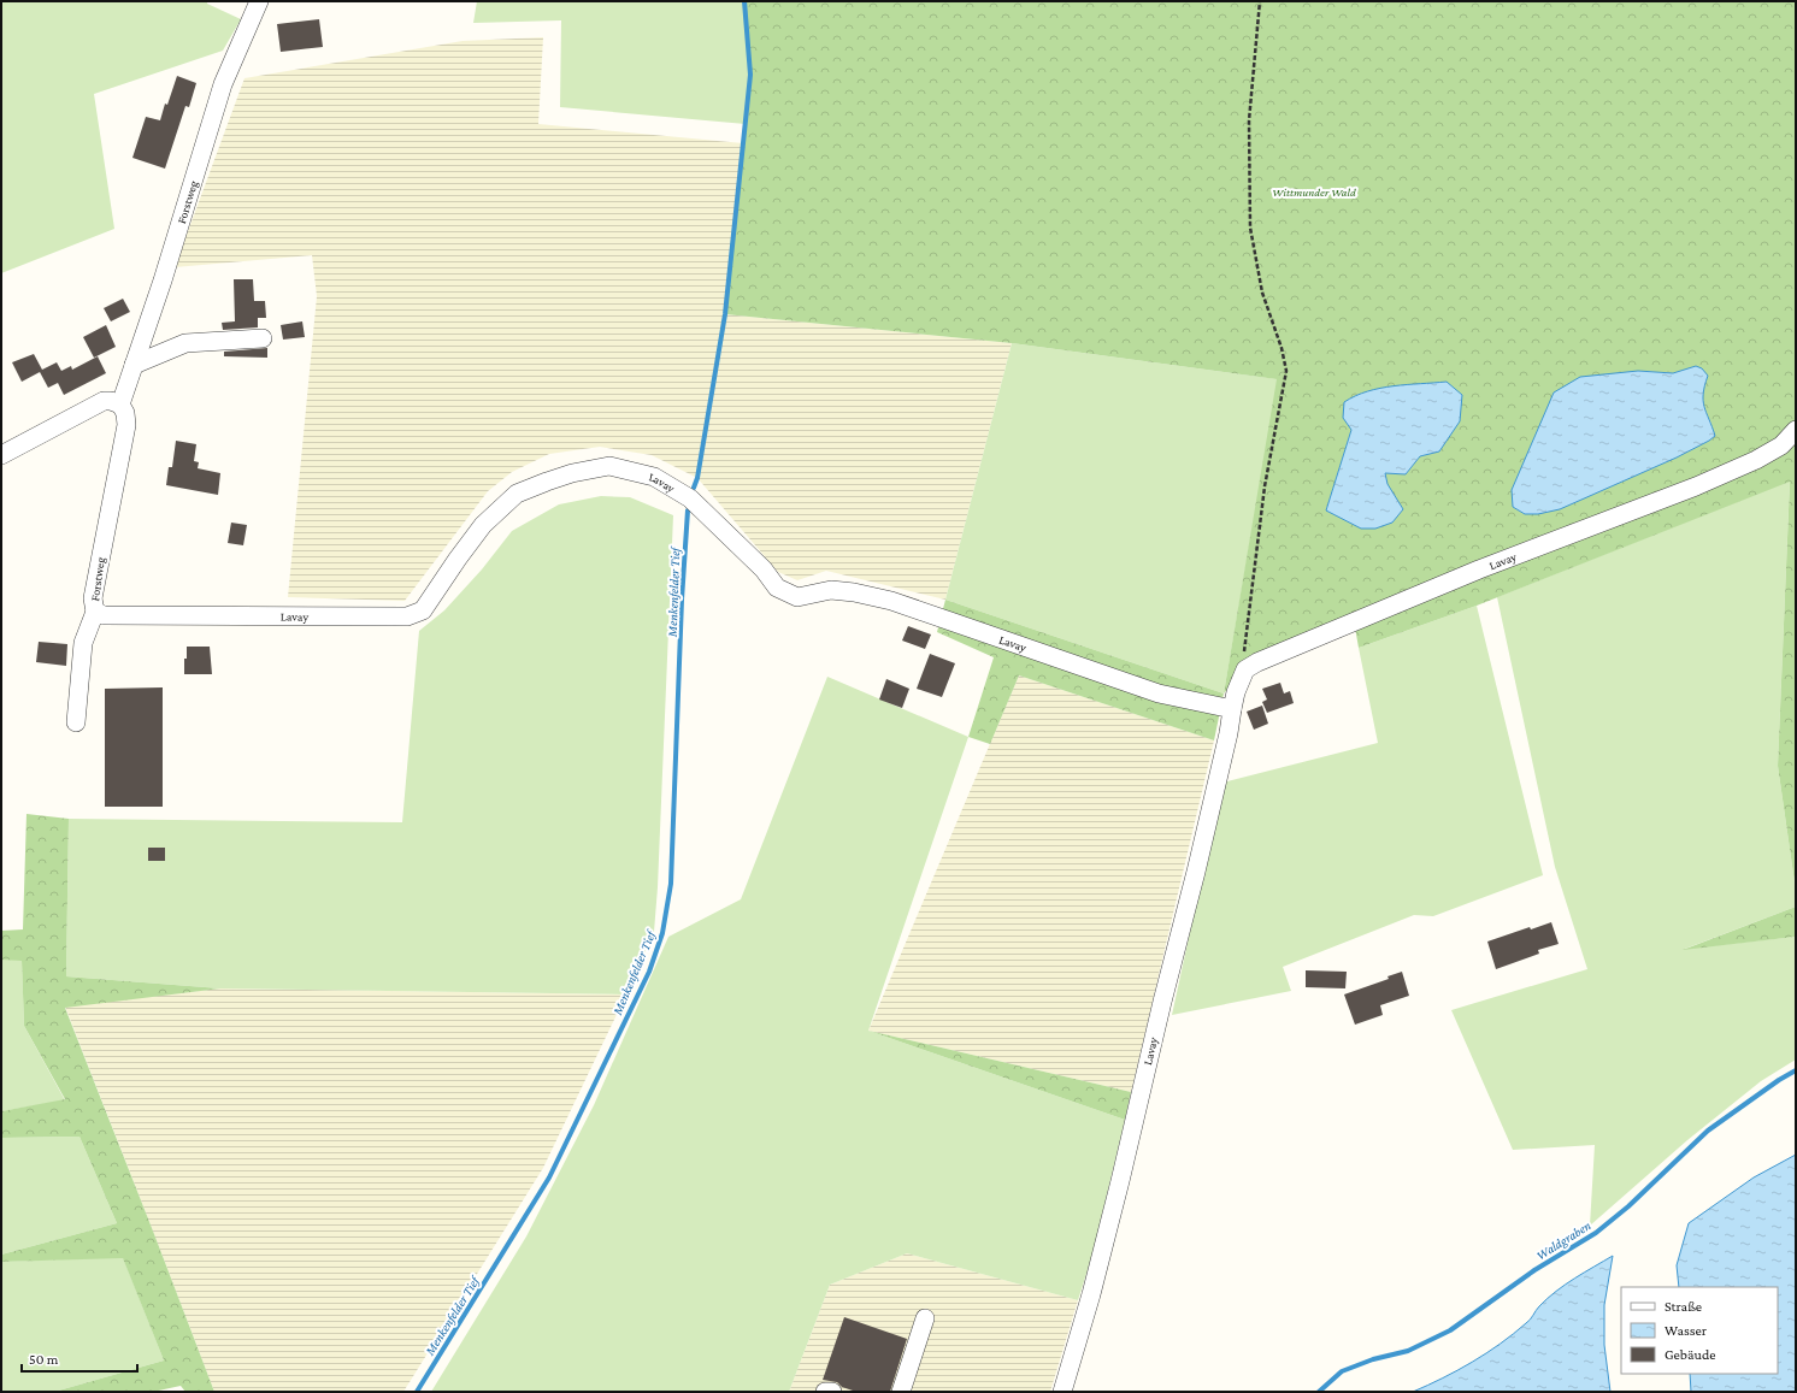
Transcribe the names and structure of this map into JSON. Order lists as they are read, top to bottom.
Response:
{
  "streets": {
    "street": ["Forstweg", "Lavay"]
  },
  "crossings": [
    ["Forstweg", "Lavay"]
  ],
  "water": ["Menkenfelder Tief", "Waldgraben"],
  "parks": ["Wittmunder Wald"],
  "legend": ["Straße", "Wasser", "Gebäude"],
  "scale_bar": "50 m"
}
